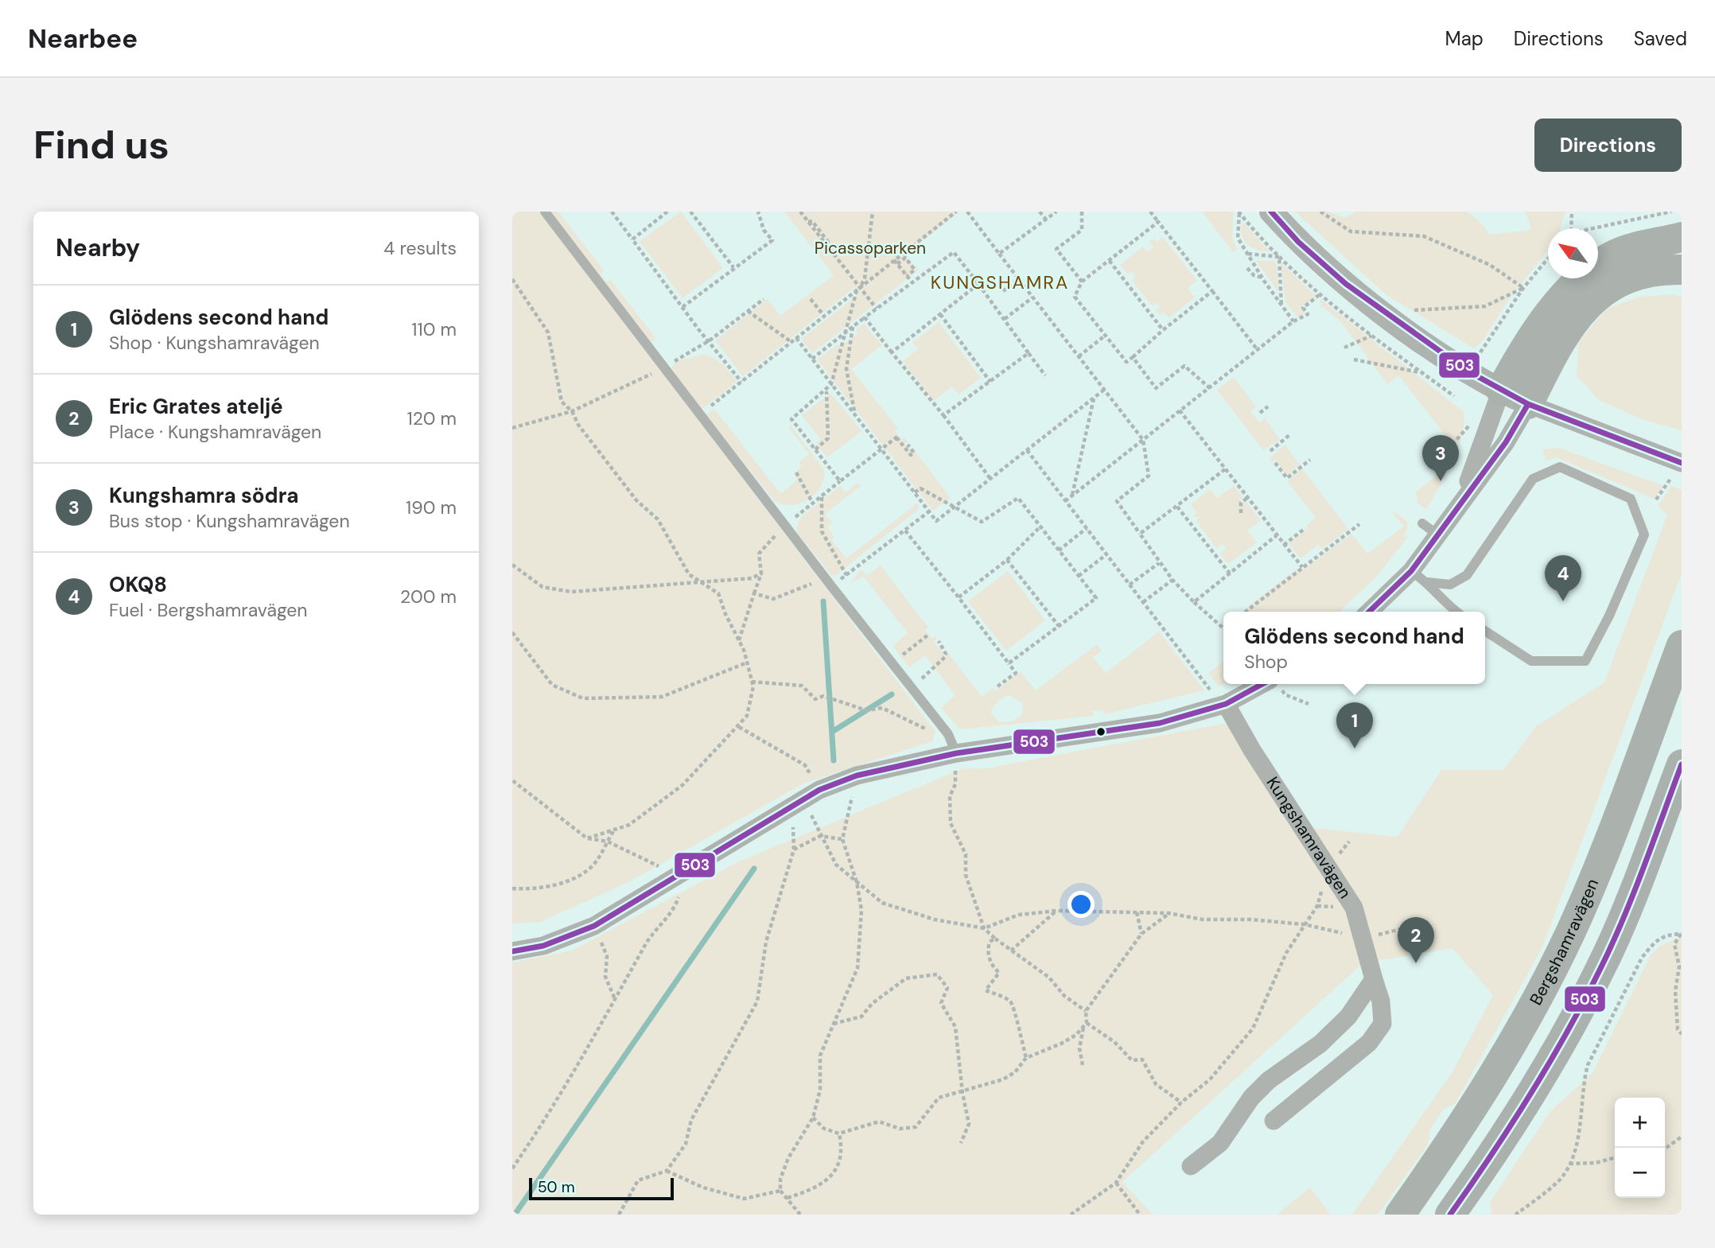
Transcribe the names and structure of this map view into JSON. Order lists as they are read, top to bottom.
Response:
{
  "streets": {
    "highway": ["Bergshamravägen"],
    "street": ["Kungshamravägen"]
  },
  "districts": ["KUNGSHAMRA"],
  "parks": ["Picassoparken"],
  "lines": ["transit line 503"],
  "scale_bar": "50 m",
  "north": "top left",
  "page": {
    "header": "Nearbee",
    "nav": ["Map", "Directions", "Saved"],
    "buttons": "Directions",
    "title": "Find us",
    "heading": ["Nearby", "4 results"],
    "list": [
      {
        "mark": "1",
        "name": "Glödens second hand",
        "note": "Shop · Kungshamravägen",
        "value": "110 m"
      },
      {
        "mark": "2",
        "name": "Eric Grates ateljé",
        "note": "Place · Kungshamravägen",
        "value": "120 m"
      },
      {
        "mark": "3",
        "name": "Kungshamra södra",
        "note": "Bus stop · Kungshamravägen",
        "value": "190 m"
      },
      {
        "mark": "4",
        "name": "OKQ8",
        "note": "Fuel · Bergshamravägen",
        "value": "200 m"
      }
    ],
    "pins": [
      "3",
      "4",
      "1",
      "2"
    ],
    "popup": ["Glödens second hand", "Shop"],
    "map_buttons": ["+", "−"],
    "scale": "50 m"
  }
}
